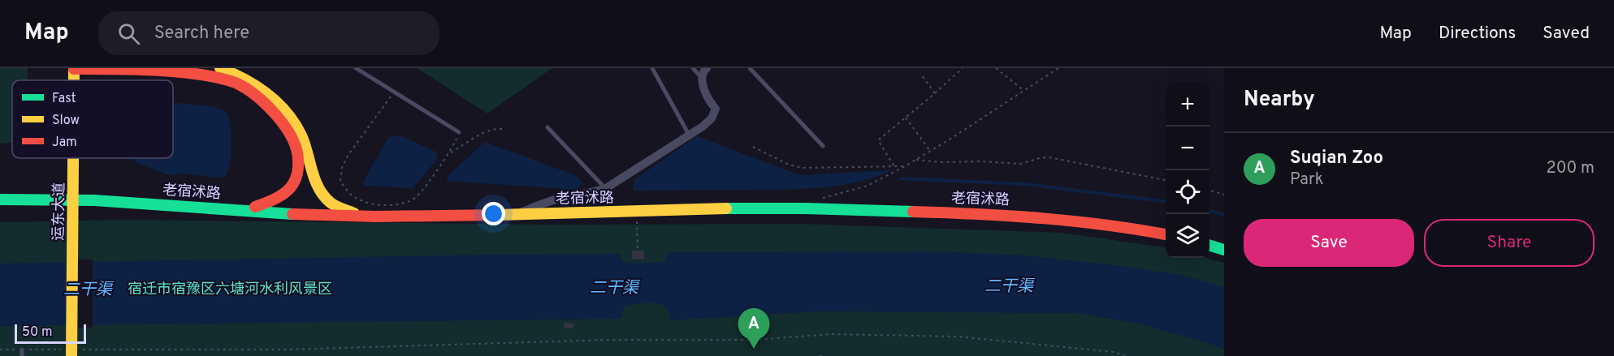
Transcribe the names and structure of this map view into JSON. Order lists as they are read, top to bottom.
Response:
{
  "streets": {
    "main road": ["老宿沭路", "运东大道"]
  },
  "water": ["二干渠"],
  "parks": ["宿迁市宿豫区六塘河水利风景区"],
  "legend": ["Fast", "Slow", "Jam"],
  "scale_bar": "50 m",
  "page": {
    "header": "Map",
    "search": "Search here",
    "nav": ["Map", "Directions", "Saved"],
    "heading": "Nearby",
    "map_buttons": ["+", "−"],
    "list": [
      {
        "mark": "A",
        "name": "Suqian Zoo",
        "note": "Park",
        "value": "200 m"
      }
    ],
    "buttons": ["Save", "Share"],
    "pins": "A",
    "scale": "50 m"
  }
}
